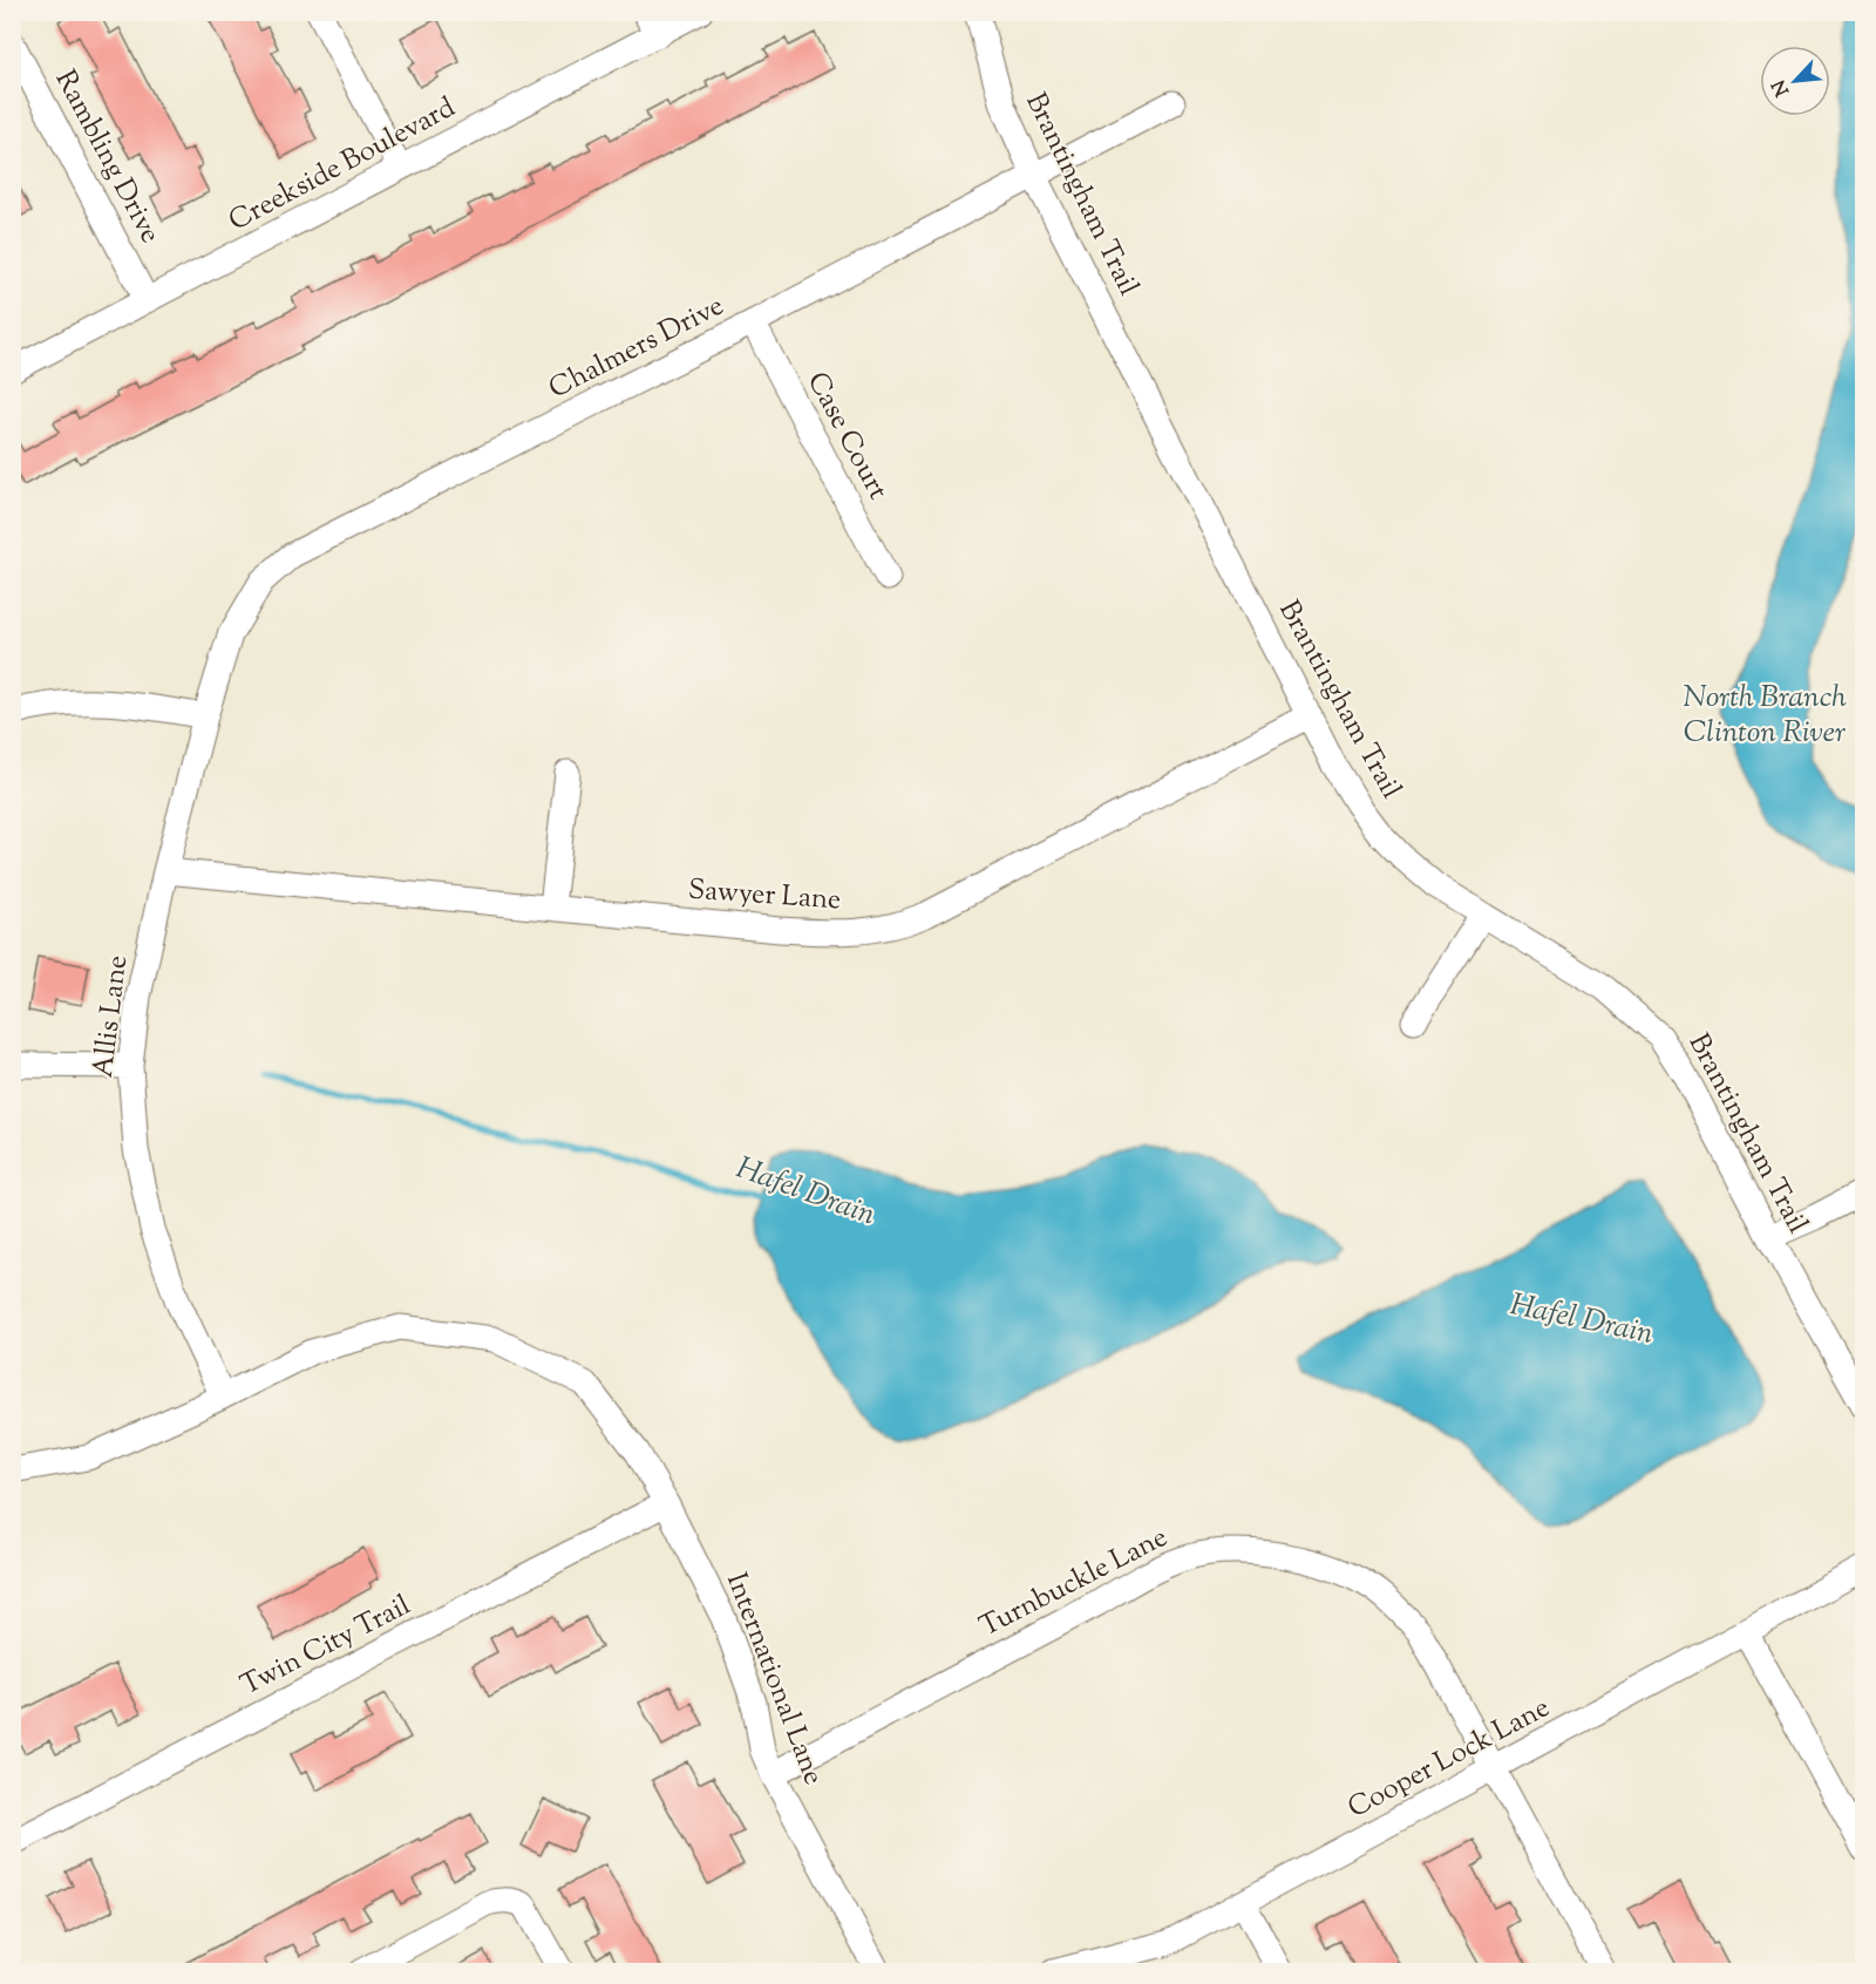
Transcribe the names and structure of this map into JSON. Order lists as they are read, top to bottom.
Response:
{
  "streets": {
    "street": [
      "Rambling Drive",
      "Creekside Boulevard",
      "Brantingham Trail",
      "Chalmers Drive",
      "Case Court",
      "Sawyer Lane",
      "Allis Lane",
      "Turnbuckle Lane",
      "Twin City Trail",
      "International Lane",
      "Cooper Lock Lane"
    ]
  },
  "crossings": [
    ["Rambling Drive", "Creekside Boulevard"],
    ["Brantingham Trail", "Chalmers Drive"],
    ["Brantingham Trail", "Sawyer Lane"],
    ["Chalmers Drive", "Case Court"],
    ["Chalmers Drive", "Allis Lane"],
    ["Sawyer Lane", "Allis Lane"],
    ["Allis Lane", "International Lane"],
    ["Turnbuckle Lane", "International Lane"],
    ["Turnbuckle Lane", "Cooper Lock Lane"],
    ["Twin City Trail", "International Lane"]
  ],
  "water": ["North Branch Clinton River", "Hafel Drain"],
  "north": "bottom left"
}
